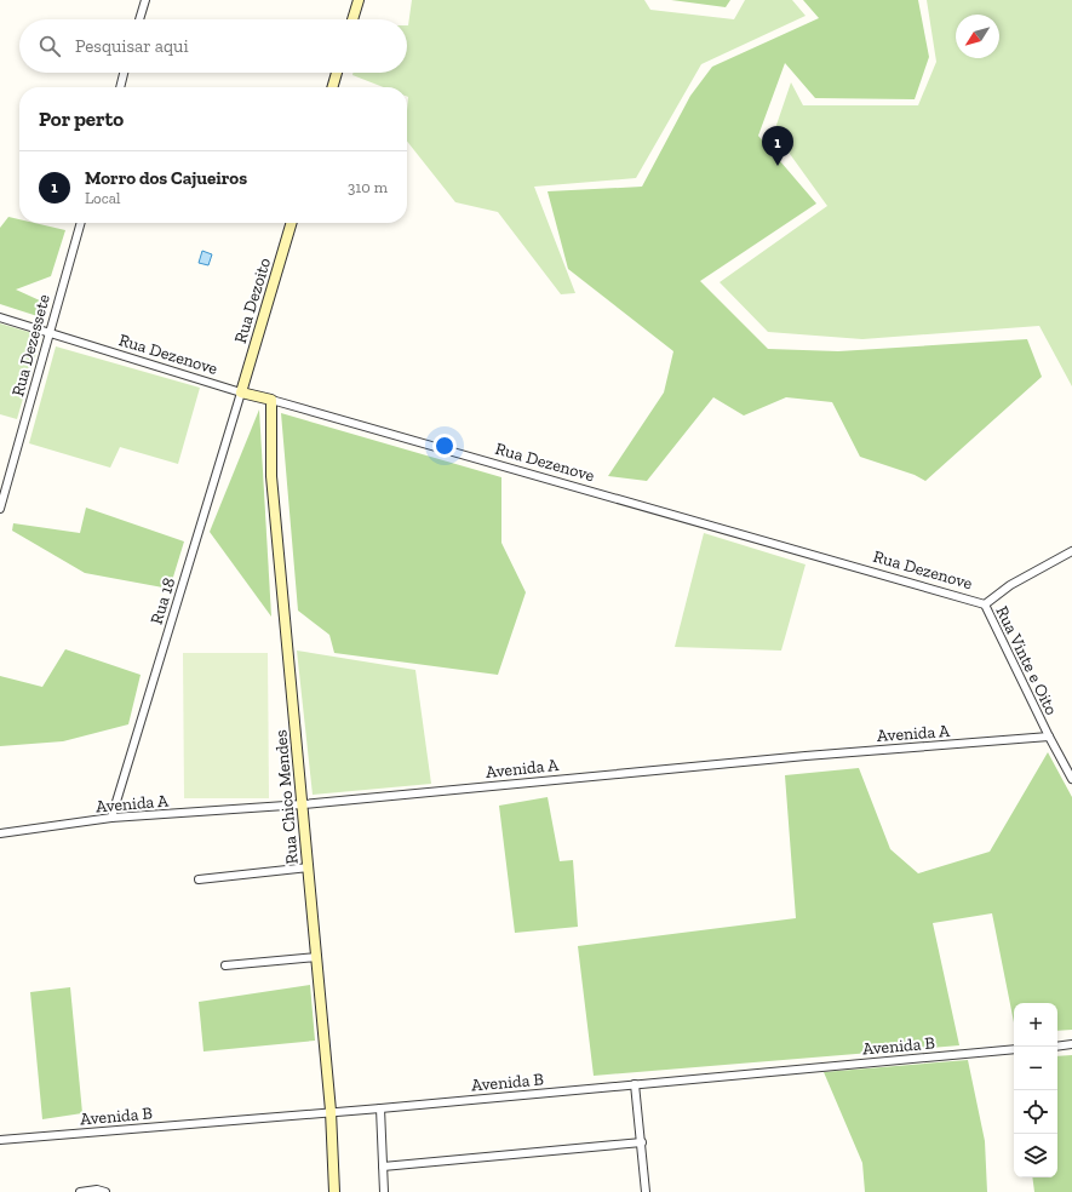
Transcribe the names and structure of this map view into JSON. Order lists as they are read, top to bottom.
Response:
{
  "streets": {
    "main road": ["Rua Dezoito", "Rua Dezenove", "Rua Chico Mendes"],
    "street": [
      "Rua Dezessete",
      "Rua 18",
      "Rua Vinte e Oito",
      "Avenida A",
      "Avenida B"
    ]
  },
  "crossings": [
    ["Rua Dezoito", "Rua Dezenove"],
    ["Rua Dezoito", "Rua 18"],
    ["Rua Dezessete", "Rua Dezenove"],
    ["Rua Dezenove", "Rua 18"],
    ["Rua Dezenove", "Rua Vinte e Oito"],
    ["Rua Dezenove", "Rua Chico Mendes"],
    ["Rua 18", "Avenida A"],
    ["Rua Vinte e Oito", "Avenida A"],
    ["Avenida A", "Rua Chico Mendes"],
    ["Rua Chico Mendes", "Avenida B"]
  ],
  "north": "bottom left",
  "page": {
    "search": "Pesquisar aqui",
    "heading": "Por perto",
    "pins": "1",
    "list": [
      {
        "mark": "1",
        "name": "Morro dos Cajueiros",
        "note": "Local",
        "value": "310 m"
      }
    ],
    "map_buttons": ["+", "−"]
  }
}
